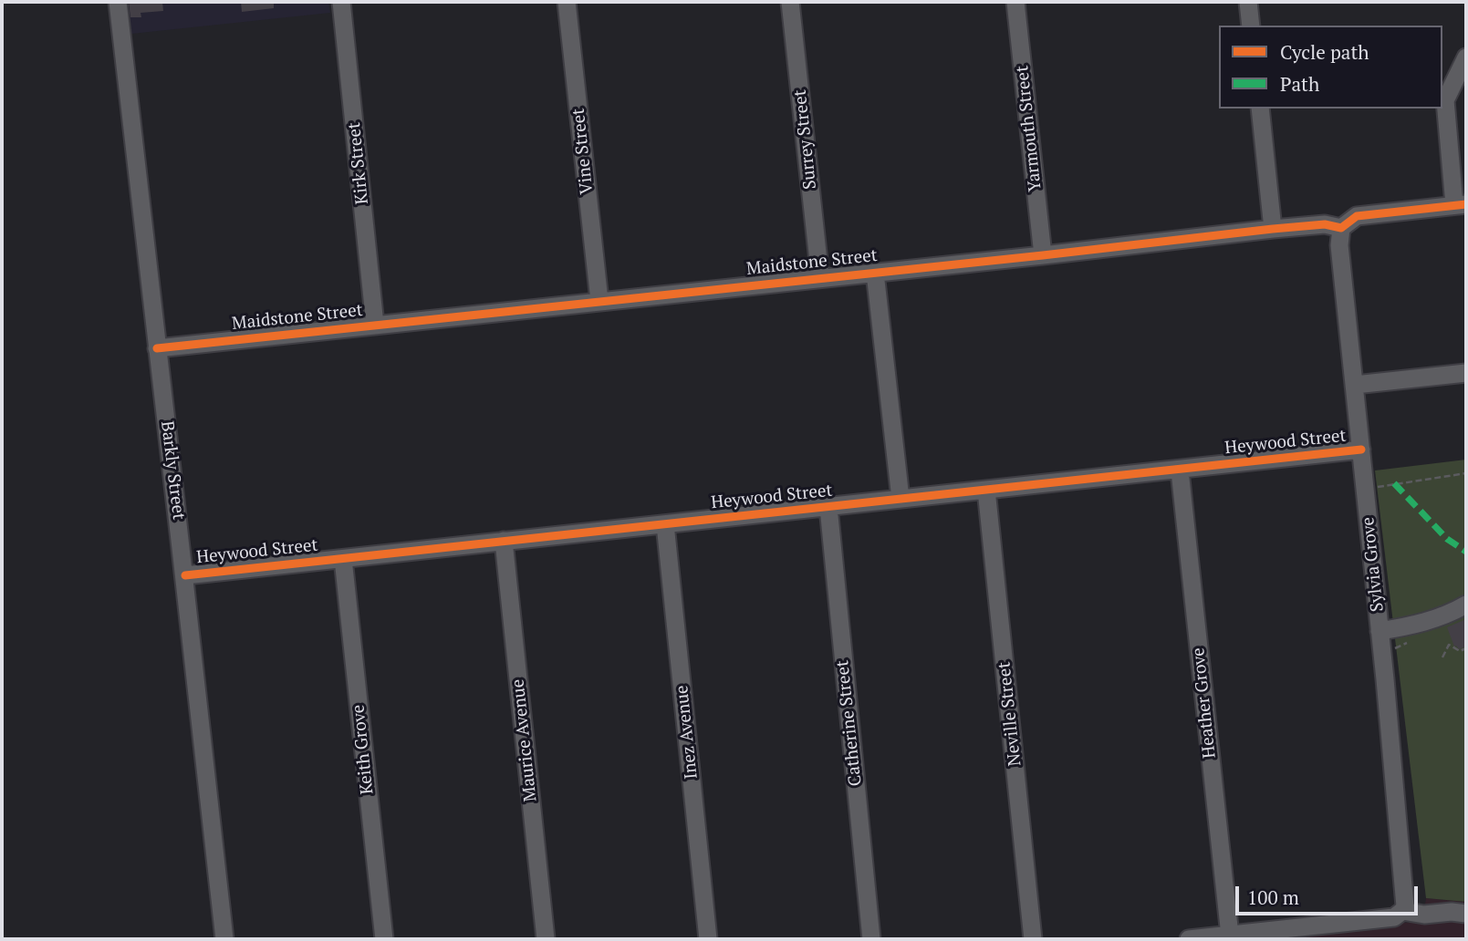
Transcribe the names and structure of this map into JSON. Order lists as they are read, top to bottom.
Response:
{
  "streets": {
    "street": [
      "Yarmouth Street",
      "Surrey Street",
      "Vine Street",
      "Kirk Street",
      "Maidstone Street",
      "Heywood Street",
      "Barkly Street",
      "Sylvia Grove",
      "Heather Grove",
      "Neville Street",
      "Catherine Street",
      "Inez Avenue",
      "Maurice Avenue",
      "Keith Grove"
    ]
  },
  "crossings": [
    ["Yarmouth Street", "Maidstone Street"],
    ["Surrey Street", "Maidstone Street"],
    ["Vine Street", "Maidstone Street"],
    ["Kirk Street", "Maidstone Street"],
    ["Maidstone Street", "Barkly Street"],
    ["Maidstone Street", "Sylvia Grove"],
    ["Heywood Street", "Barkly Street"],
    ["Heywood Street", "Sylvia Grove"],
    ["Heywood Street", "Heather Grove"],
    ["Heywood Street", "Neville Street"],
    ["Heywood Street", "Catherine Street"],
    ["Heywood Street", "Inez Avenue"],
    ["Heywood Street", "Maurice Avenue"],
    ["Heywood Street", "Keith Grove"]
  ],
  "legend": ["Cycle path", "Path"],
  "scale_bar": "100 m"
}
